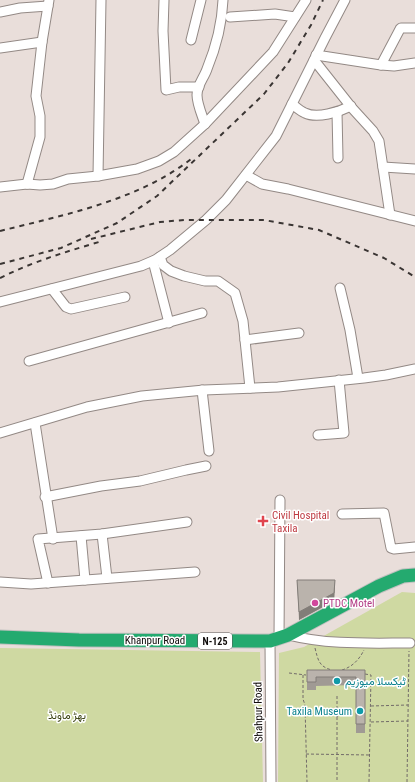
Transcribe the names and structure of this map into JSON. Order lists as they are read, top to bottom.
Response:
{
  "streets": {
    "highway": ["Khanpur Road", "N-125"],
    "street": ["Shahpur Road"]
  },
  "crossings": [
    ["Khanpur Road", "Shahpur Road"]
  ],
  "parks": ["بھڑ ماونڈ"],
  "places": {
    "health": ["Civil Hospital Taxila"],
    "other": ["PTDC Motel", "ٹیکسلا میوزیم", "Taxila Museum"]
  }
}
